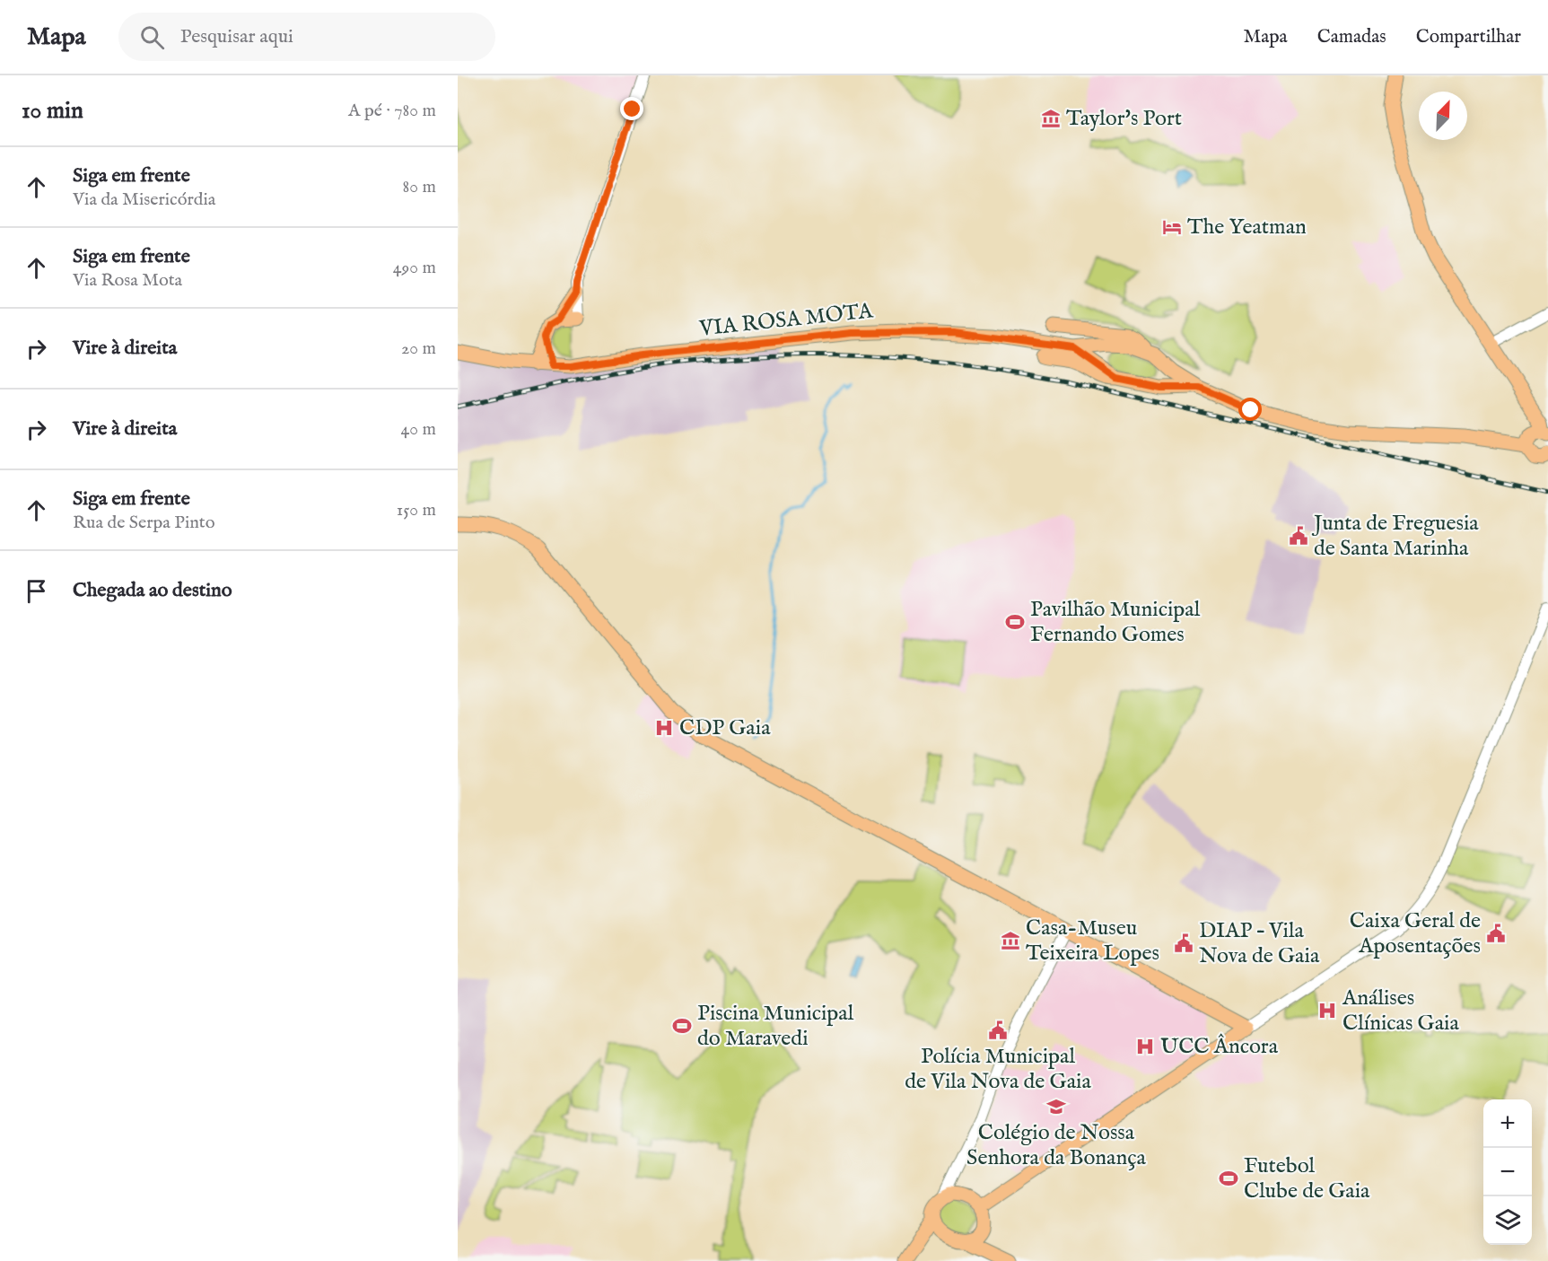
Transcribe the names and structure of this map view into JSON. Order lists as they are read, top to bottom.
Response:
{
  "streets": {
    "main road": ["VIA ROSA MOTA"]
  },
  "places": {
    "museum": ["Taylor's Port", "Casa-Museu Teixeira Lopes"],
    "hotel": ["The Yeatman"],
    "public building": [
      "Junta de Freguesia de Santa Marinha",
      "Caixa Geral de Aposentações",
      "DIAP – Vila Nova de Gaia",
      "Polícia Municipal de Vila Nova de Gaia"
    ],
    "sports": ["Pavilhão Municipal Fernando Gomes", "Piscina Municipal do Maravedi", "Futebol Clube de Gaia"],
    "hospital": ["CDP Gaia", "Análises Clínicas Gaia", "UCC Âncora"],
    "school or university": ["Colégio de Nossa Senhora da Bonança"]
  },
  "north": "top right",
  "page": {
    "header": "Mapa",
    "search": "Pesquisar aqui",
    "nav": ["Mapa", "Camadas", "Compartilhar"],
    "heading": ["10 min", "A pé · 780 m"],
    "list": [
      ["Siga em frente", "Via da Misericórdia", "80 m"],
      ["Siga em frente", "Via Rosa Mota", "490 m"],
      ["Vire à direita", "20 m"],
      ["Vire à direita", "40 m"],
      ["Siga em frente", "Rua de Serpa Pinto", "150 m"],
      "Chegada ao destino"
    ],
    "map_buttons": ["+", "−"]
  }
}
